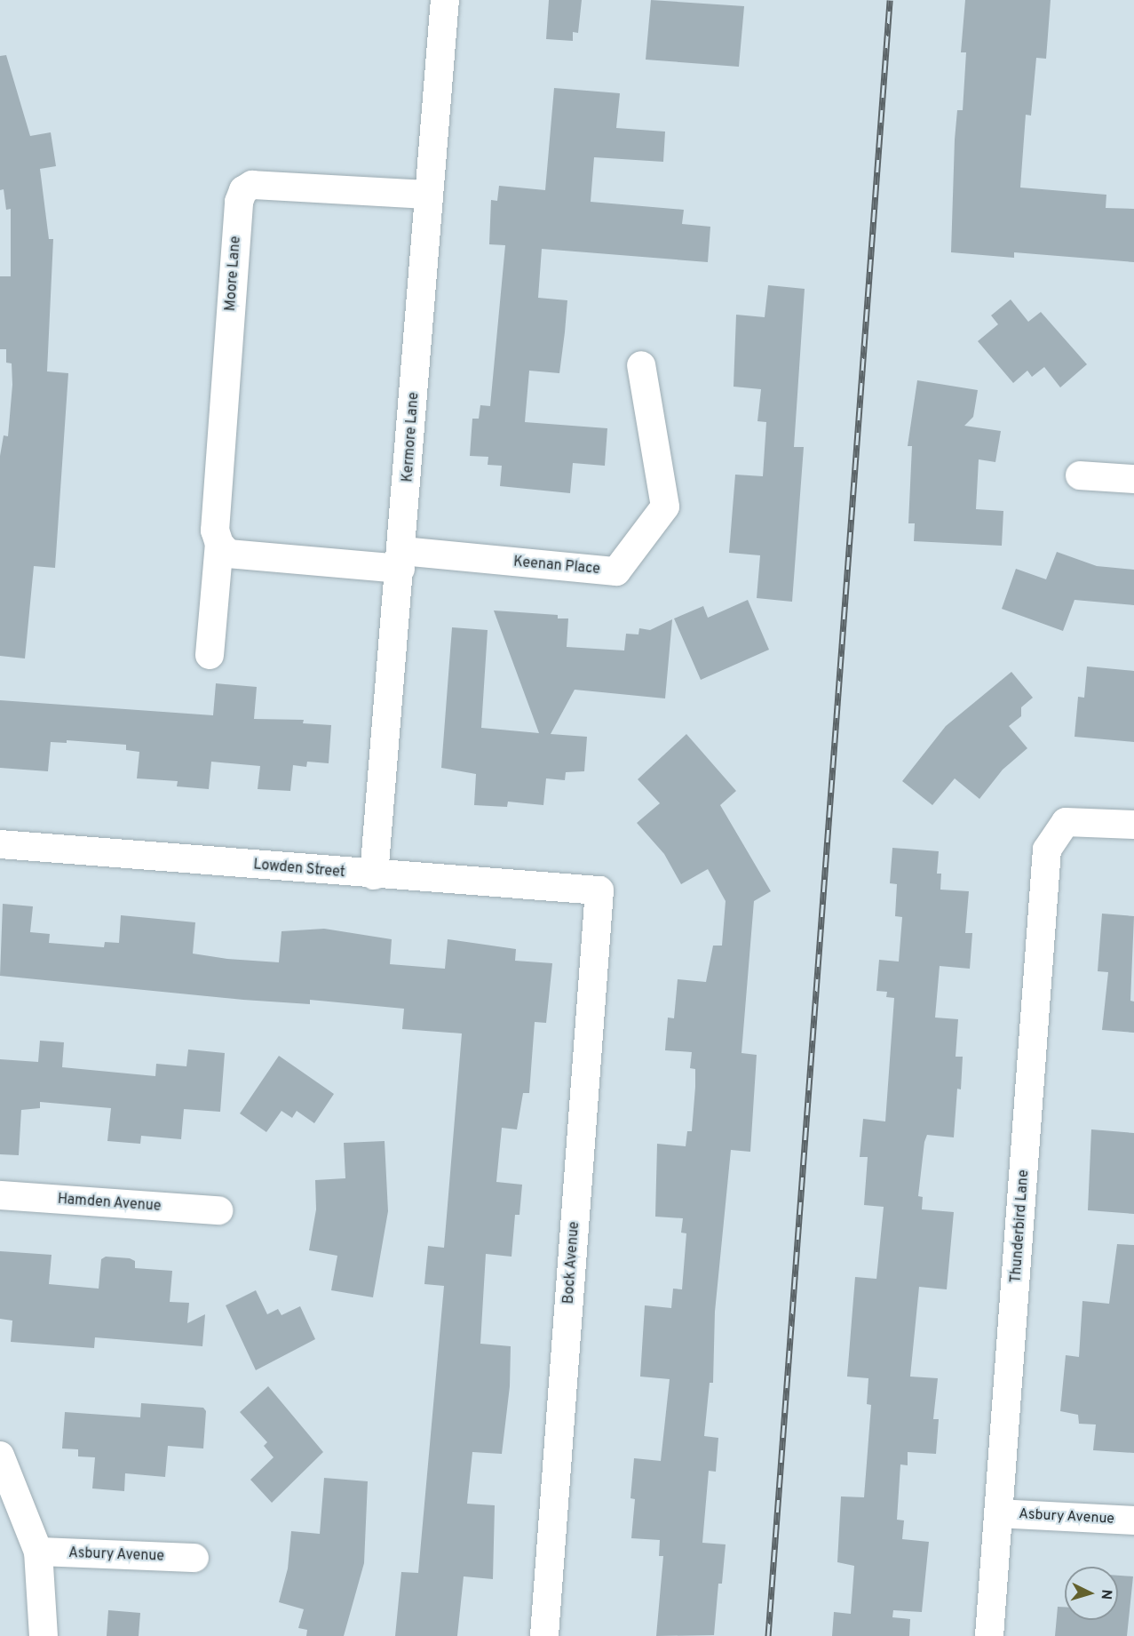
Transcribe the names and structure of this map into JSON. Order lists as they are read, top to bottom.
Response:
{
  "streets": {
    "street": [
      "Moore Lane",
      "Kermore Lane",
      "Keenan Place",
      "Lowden Street",
      "Hamden Avenue",
      "Thunderbird Lane",
      "Bock Avenue",
      "Asbury Avenue"
    ]
  },
  "crossings": [
    ["Moore Lane", "Kermore Lane"],
    ["Kermore Lane", "Keenan Place"],
    ["Kermore Lane", "Lowden Street"],
    ["Lowden Street", "Bock Avenue"],
    ["Thunderbird Lane", "Asbury Avenue"]
  ],
  "north": "right"
}
